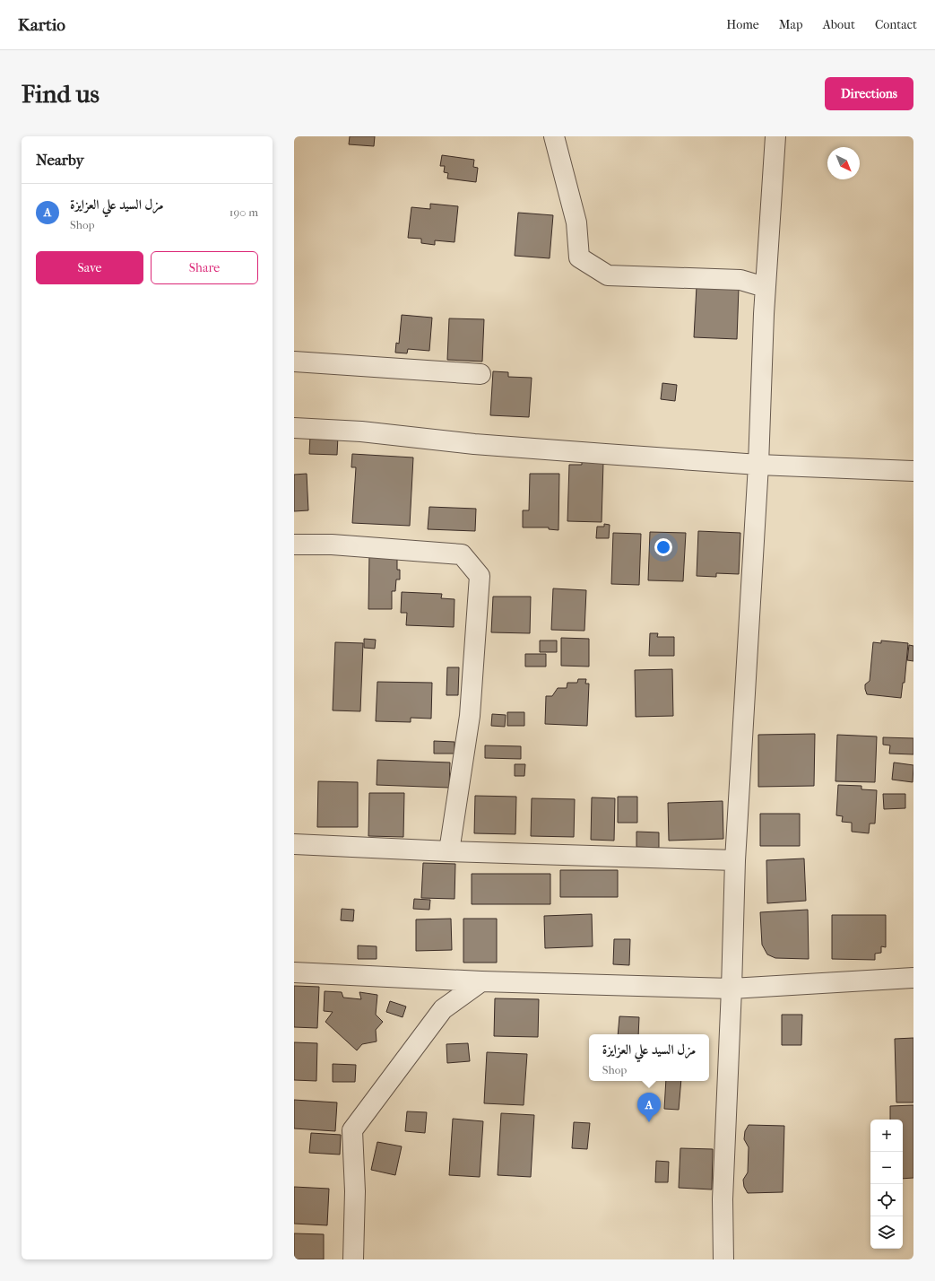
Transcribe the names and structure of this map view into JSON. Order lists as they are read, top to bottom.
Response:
{
  "north": "bottom right",
  "page": {
    "header": "Kartio",
    "nav": [
      "Home",
      "Map",
      "About",
      "Contact"
    ],
    "buttons": [
      "Directions",
      ["Save", "Share"]
    ],
    "title": "Find us",
    "heading": "Nearby",
    "list": [
      {
        "mark": "A",
        "name": "مزل السيد علي العزايزة",
        "note": "Shop",
        "value": "190 m"
      }
    ],
    "popup": ["مزل السيد علي العزايزة", "Shop"],
    "pins": "A",
    "map_buttons": ["+", "−"]
  }
}
